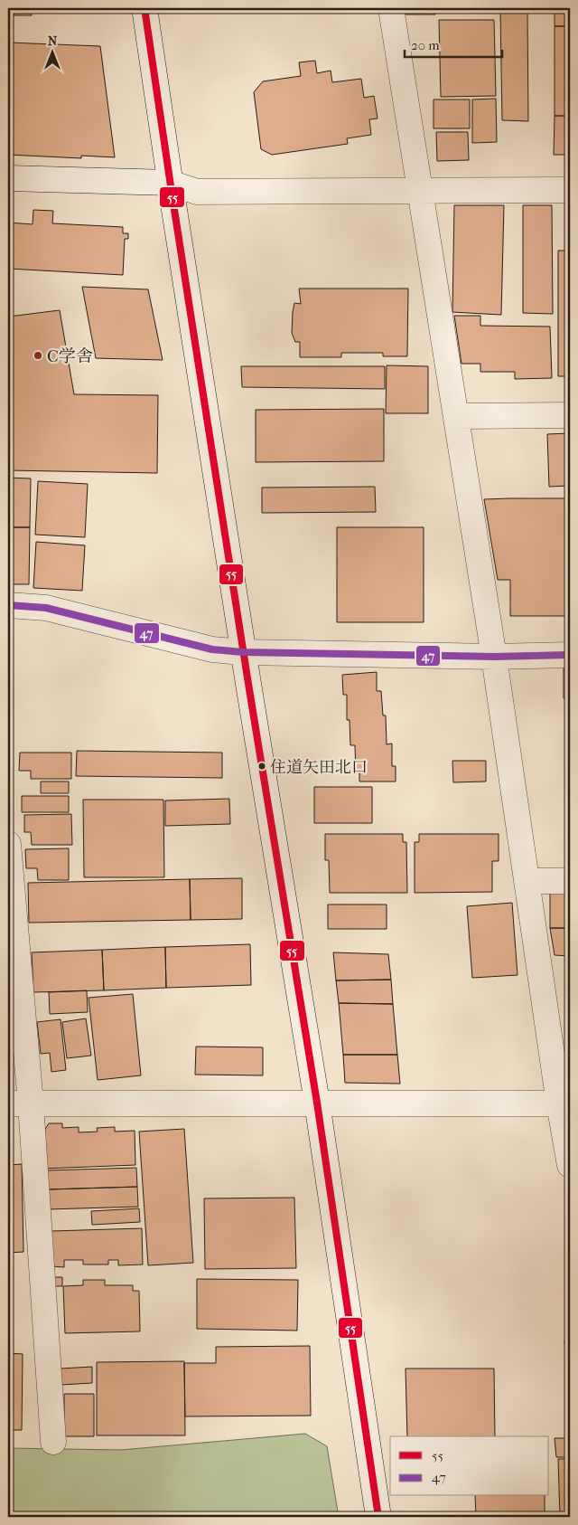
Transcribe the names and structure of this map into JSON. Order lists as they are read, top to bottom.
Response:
{
  "places": ["C学舎", "住道矢田北口"],
  "lines": ["transit line 55", "transit line 47"],
  "legend": ["55", "47"],
  "scale_bar": "20 m",
  "north": "top"
}
